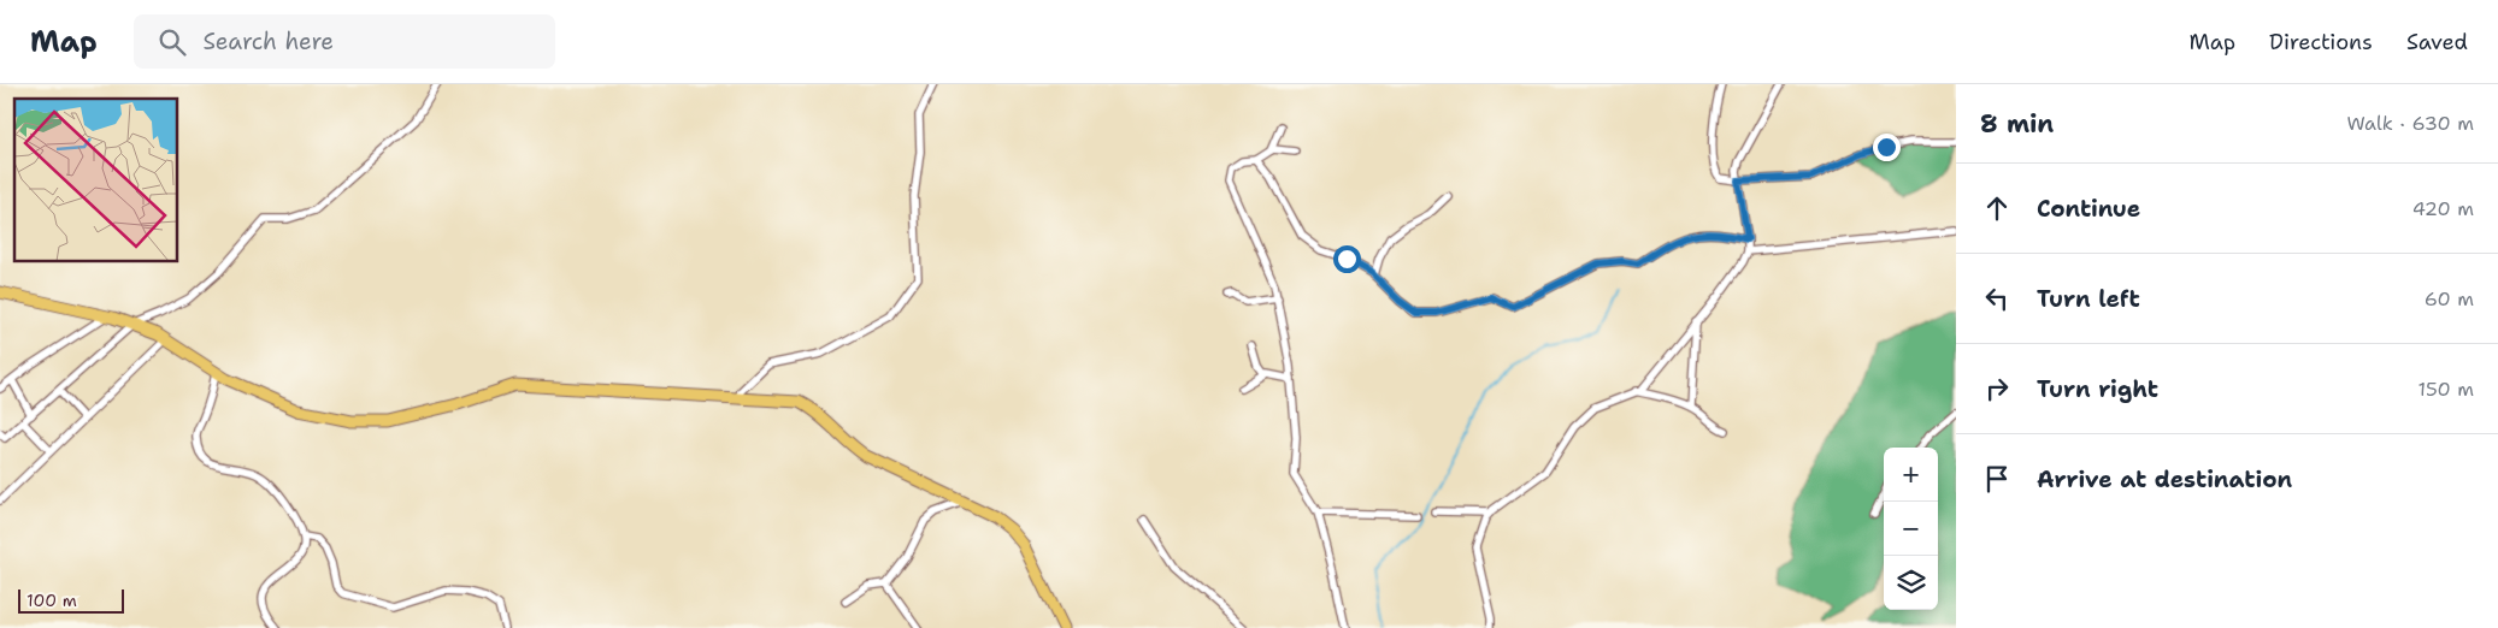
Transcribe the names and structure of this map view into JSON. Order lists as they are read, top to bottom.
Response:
{
  "scale_bar": "100 m",
  "page": {
    "header": "Map",
    "search": "Search here",
    "nav": ["Map", "Directions", "Saved"],
    "heading": ["8 min", "Walk · 630 m"],
    "list": [
      ["Continue", "420 m"],
      ["Turn left", "60 m"],
      ["Turn right", "150 m"],
      "Arrive at destination"
    ],
    "map_buttons": ["+", "−"],
    "scale": "100 m"
  }
}
